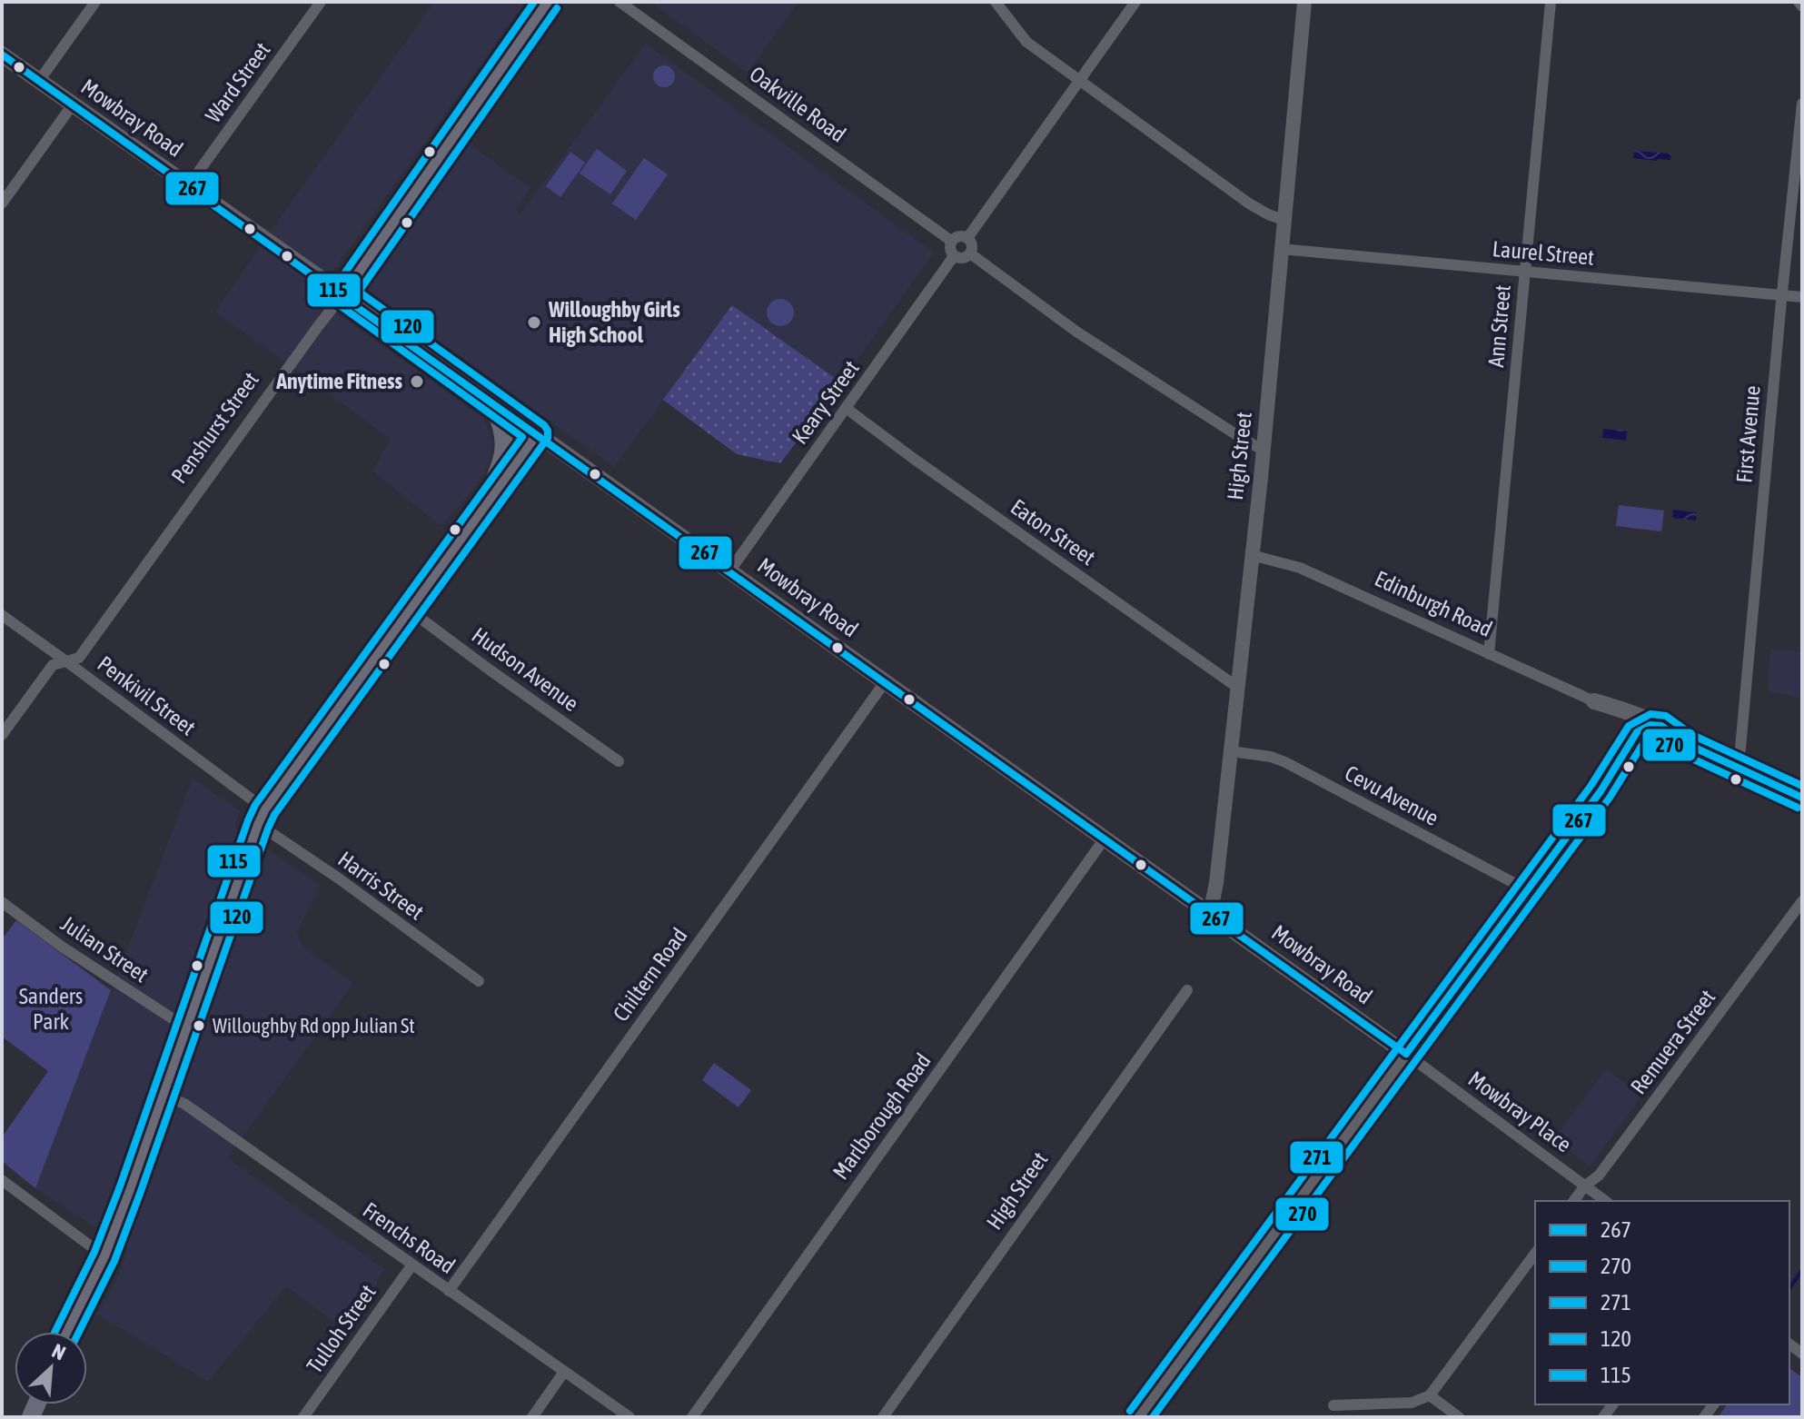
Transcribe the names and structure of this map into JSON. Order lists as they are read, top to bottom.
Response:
{
  "streets": {
    "main road": ["Mowbray Road", "Penshurst Street"],
    "street": [
      "Ward Street",
      "Oakville Road",
      "Laurel Street",
      "Ann Street",
      "Keary Street",
      "First Avenue",
      "High Street",
      "Eaton Street",
      "Edinburgh Road",
      "Hudson Avenue",
      "Penkivil Street",
      "Cevu Avenue",
      "Harris Street",
      "Julian Street",
      "Chiltern Road",
      "Remuera Street",
      "Mowbray Place",
      "Marlborough Road",
      "Frenchs Road",
      "Tulloh Street"
    ]
  },
  "crossings": [
    ["Ward Street", "Mowbray Road"],
    ["Oakville Road", "Keary Street"],
    ["Mowbray Road", "Keary Street"],
    ["Mowbray Road", "Penshurst Street"],
    ["Mowbray Road", "High Street"],
    ["Mowbray Road", "Chiltern Road"],
    ["Mowbray Road", "Mowbray Place"],
    ["Mowbray Road", "Marlborough Road"],
    ["Laurel Street", "Ann Street"],
    ["Laurel Street", "First Avenue"],
    ["Laurel Street", "High Street"],
    ["Ann Street", "Edinburgh Road"],
    ["Keary Street", "Eaton Street"],
    ["Penshurst Street", "Penkivil Street"],
    ["High Street", "Eaton Street"],
    ["High Street", "Edinburgh Road"],
    ["High Street", "Cevu Avenue"],
    ["Penkivil Street", "Harris Street"],
    ["Chiltern Road", "Frenchs Road"],
    ["Remuera Street", "Mowbray Place"],
    ["Frenchs Road", "Tulloh Street"]
  ],
  "parks": ["Sanders Park"],
  "places": ["Willoughby Girls High School", "Anytime Fitness", "Willoughby Rd opp Julian St"],
  "lines": [
    "transit line 115",
    "transit line 120",
    "transit line 267",
    "transit line 271",
    "transit line 270"
  ],
  "legend": [
    "267",
    "270",
    "271",
    "120",
    "115"
  ],
  "north": "top right"
}
